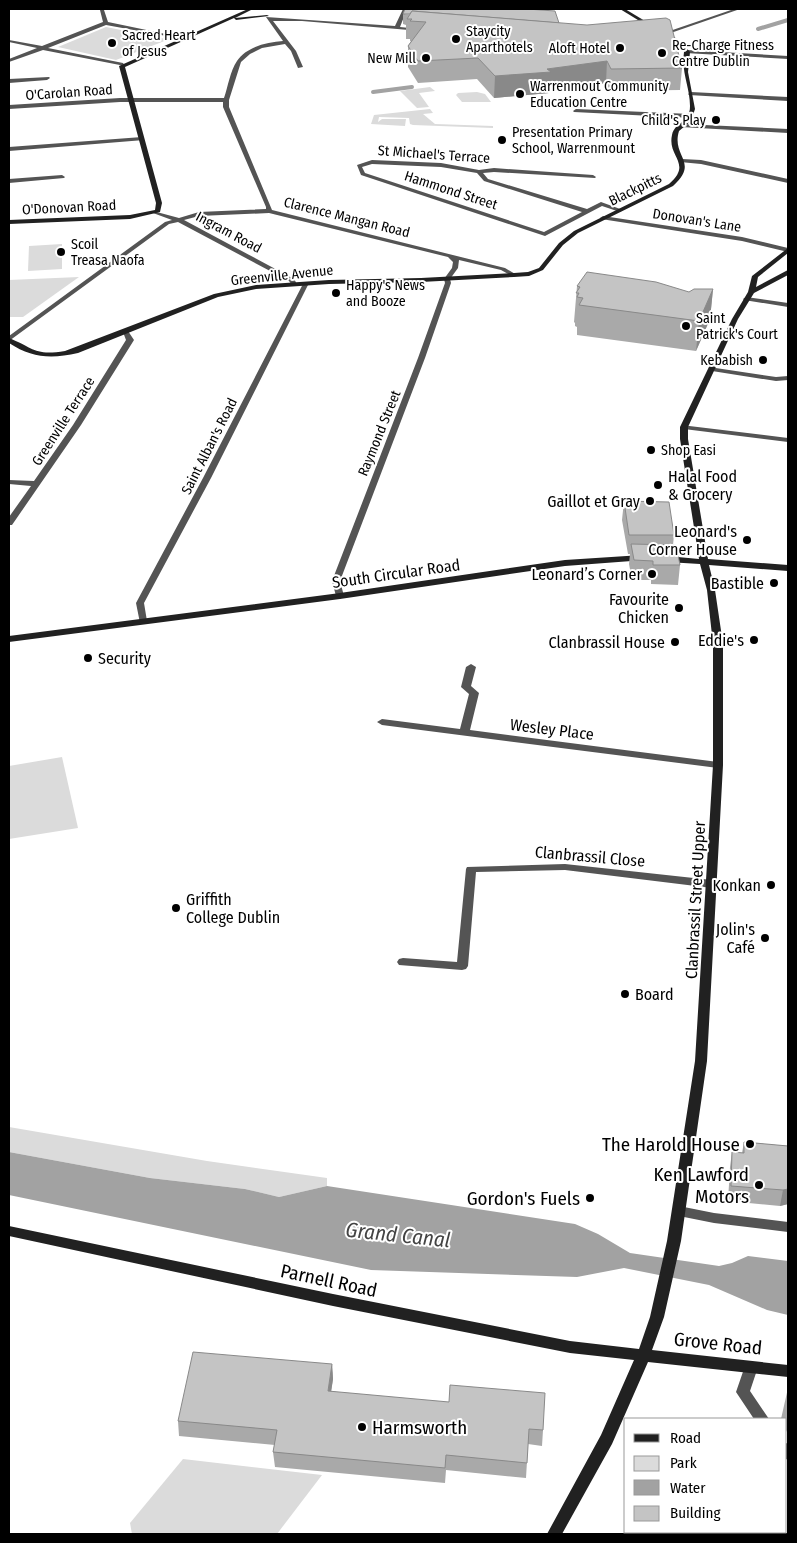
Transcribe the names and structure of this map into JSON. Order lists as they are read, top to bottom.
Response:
{
  "streets": {
    "street": [
      "O'Carolan Road",
      "St Michael's Terrace",
      "Blackpitts",
      "Hammond Street",
      "O'Donovan Road",
      "Clarence Mangan Road",
      "Donovan's Lane",
      "Ingram Road",
      "Greenville Avenue",
      "Greenville Terrace",
      "Raymond Street",
      "Saint Alban's Road",
      "South Circular Road",
      "Wesley Place",
      "Clanbrassil Close",
      "Clanbrassil Street Upper",
      "Parnell Road",
      "Grove Road"
    ]
  },
  "crossings": [
    ["O'Carolan Road", "Clarence Mangan Road"],
    ["St Michael's Terrace", "Hammond Street"],
    ["Blackpitts", "Clarence Mangan Road"],
    ["Blackpitts", "Donovan's Lane"],
    ["Blackpitts", "Greenville Avenue"],
    ["O'Donovan Road", "Ingram Road"],
    ["Clarence Mangan Road", "Greenville Avenue"],
    ["Ingram Road", "Greenville Avenue"],
    ["Greenville Avenue", "Greenville Terrace"],
    ["Greenville Avenue", "Raymond Street"],
    ["Greenville Avenue", "Saint Alban's Road"],
    ["Raymond Street", "South Circular Road"],
    ["Saint Alban's Road", "South Circular Road"],
    ["South Circular Road", "Clanbrassil Street Upper"],
    ["Wesley Place", "Clanbrassil Street Upper"],
    ["Clanbrassil Close", "Clanbrassil Street Upper"],
    ["Clanbrassil Street Upper", "Parnell Road"],
    ["Clanbrassil Street Upper", "Grove Road"],
    ["Parnell Road", "Grove Road"]
  ],
  "water": ["Grand Canal"],
  "places": [
    "Staycity Aparthotels",
    "Sacred Heart of Jesus",
    "Aloft Hotel",
    "Re-Charge Fitness Centre Dublin",
    "New Mill",
    "Warrenmout Community Education Centre",
    "Child's Play",
    "Presentation Primary School, Warrenmount",
    "Scoil Treasa Naofa",
    "Happy's News and Booze",
    "Saint Patrick's Court",
    "Kebabish",
    "Shop Easi",
    "Halal Food & Grocery",
    "Gaillot et Gray",
    "Leonard's Corner House",
    "Leonard’s Corner",
    "Bastible",
    "Favourite Chicken",
    "Eddie's",
    "Clanbrassil House",
    "Security",
    "Konkan",
    "Griffith College Dublin",
    "Jolin's Café",
    "Board",
    "The Harold House",
    "Ken Lawford Motors",
    "Gordon's Fuels",
    "Harmsworth"
  ],
  "legend": [
    "Road",
    "Park",
    "Water",
    "Building"
  ]
}
